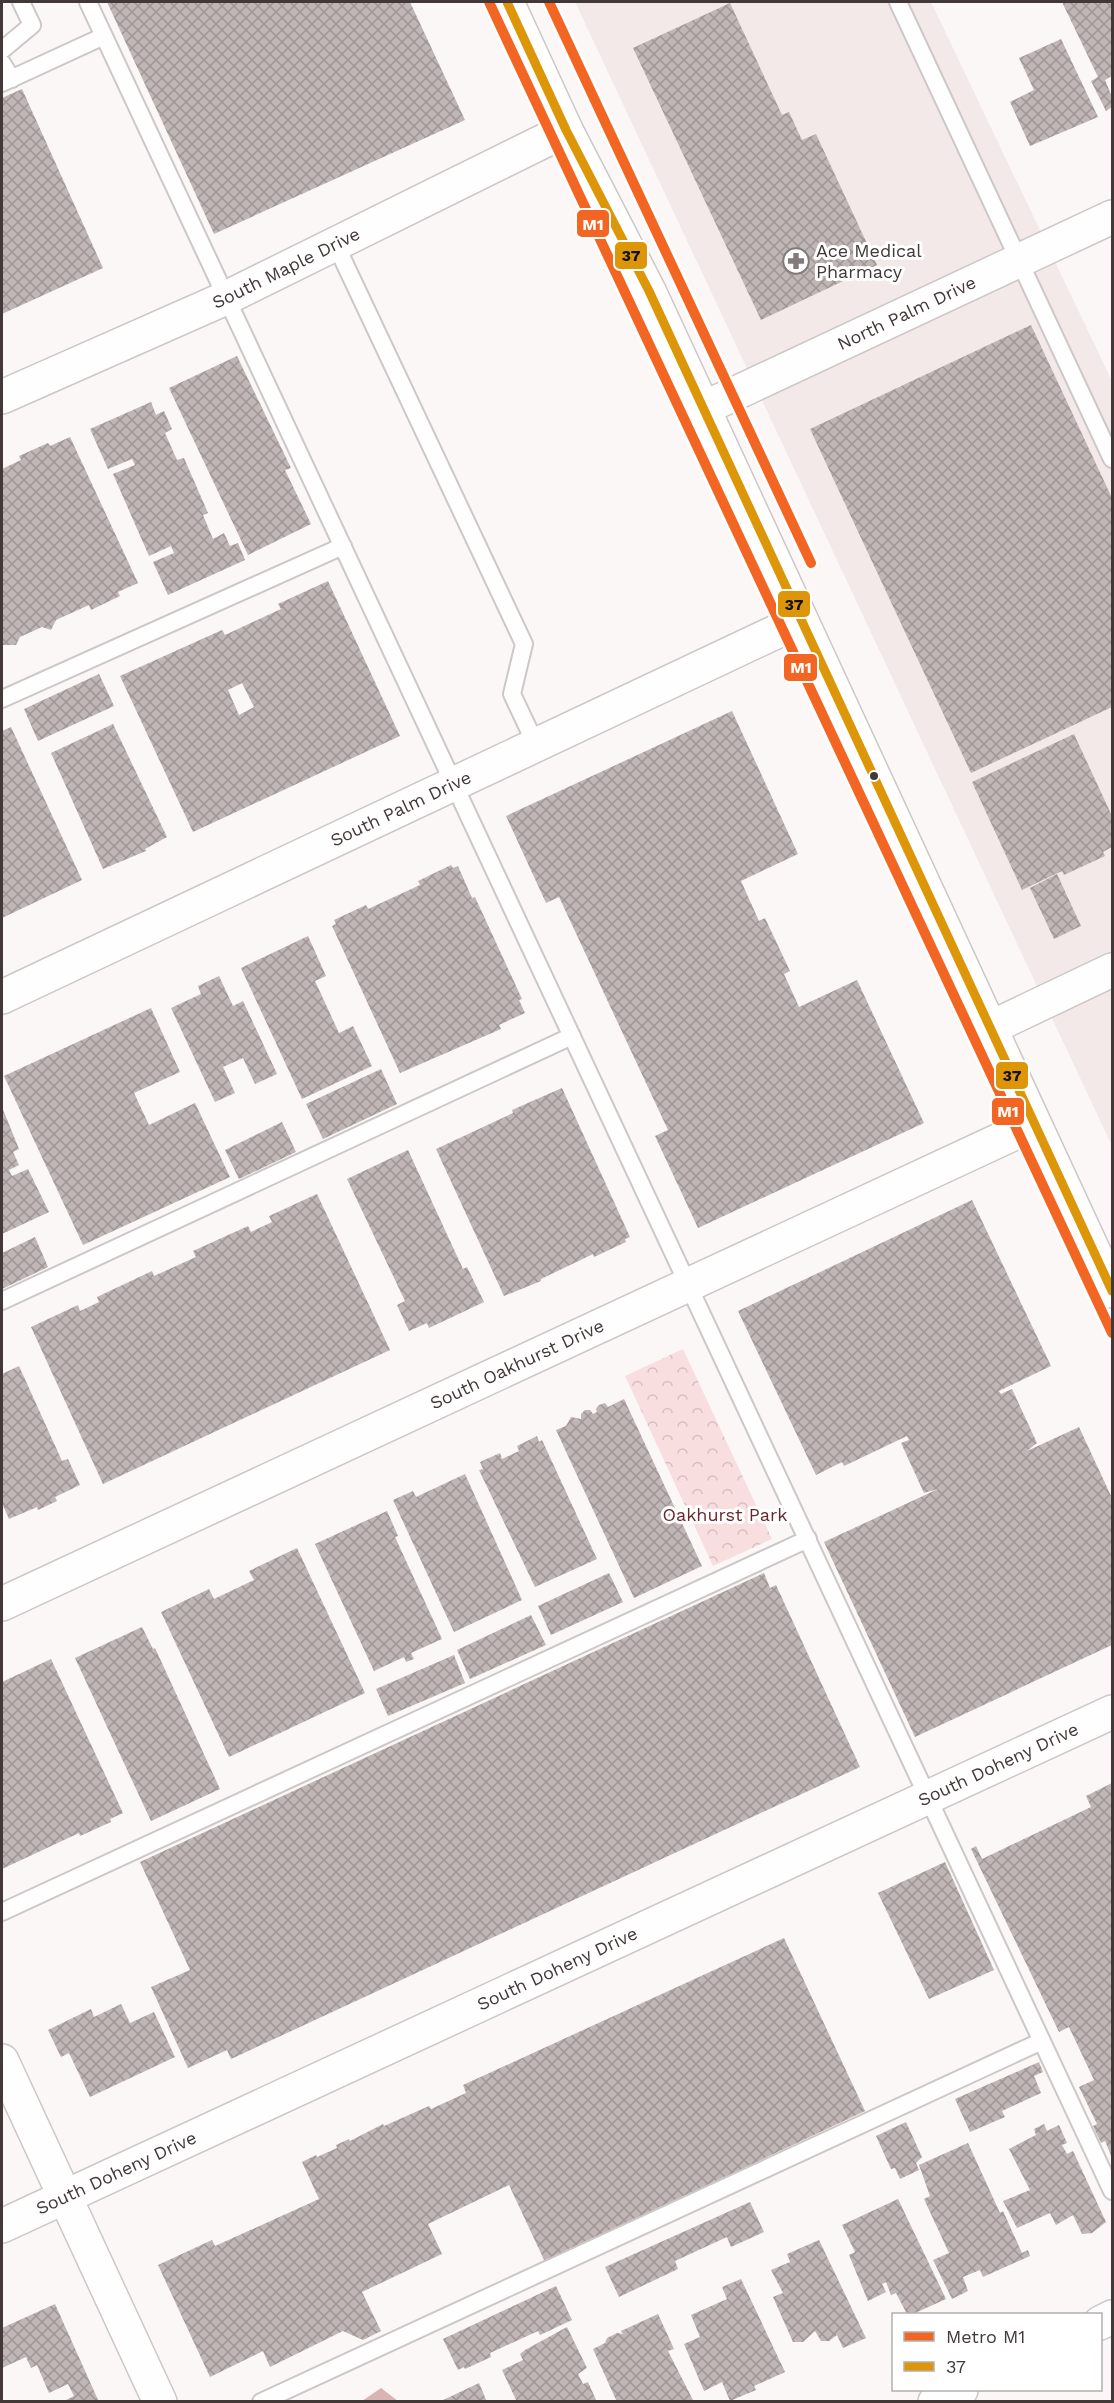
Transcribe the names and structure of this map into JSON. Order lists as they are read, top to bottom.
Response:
{
  "streets": {
    "street": [
      "South Maple Drive",
      "North Palm Drive",
      "South Palm Drive",
      "South Oakhurst Drive",
      "South Doheny Drive"
    ]
  },
  "parks": ["Oakhurst Park"],
  "places": {
    "pharmacy": ["Ace Medical Pharmacy"]
  },
  "lines": ["metro line M1", "transit line 37"],
  "legend": ["Metro M1", "37"]
}
